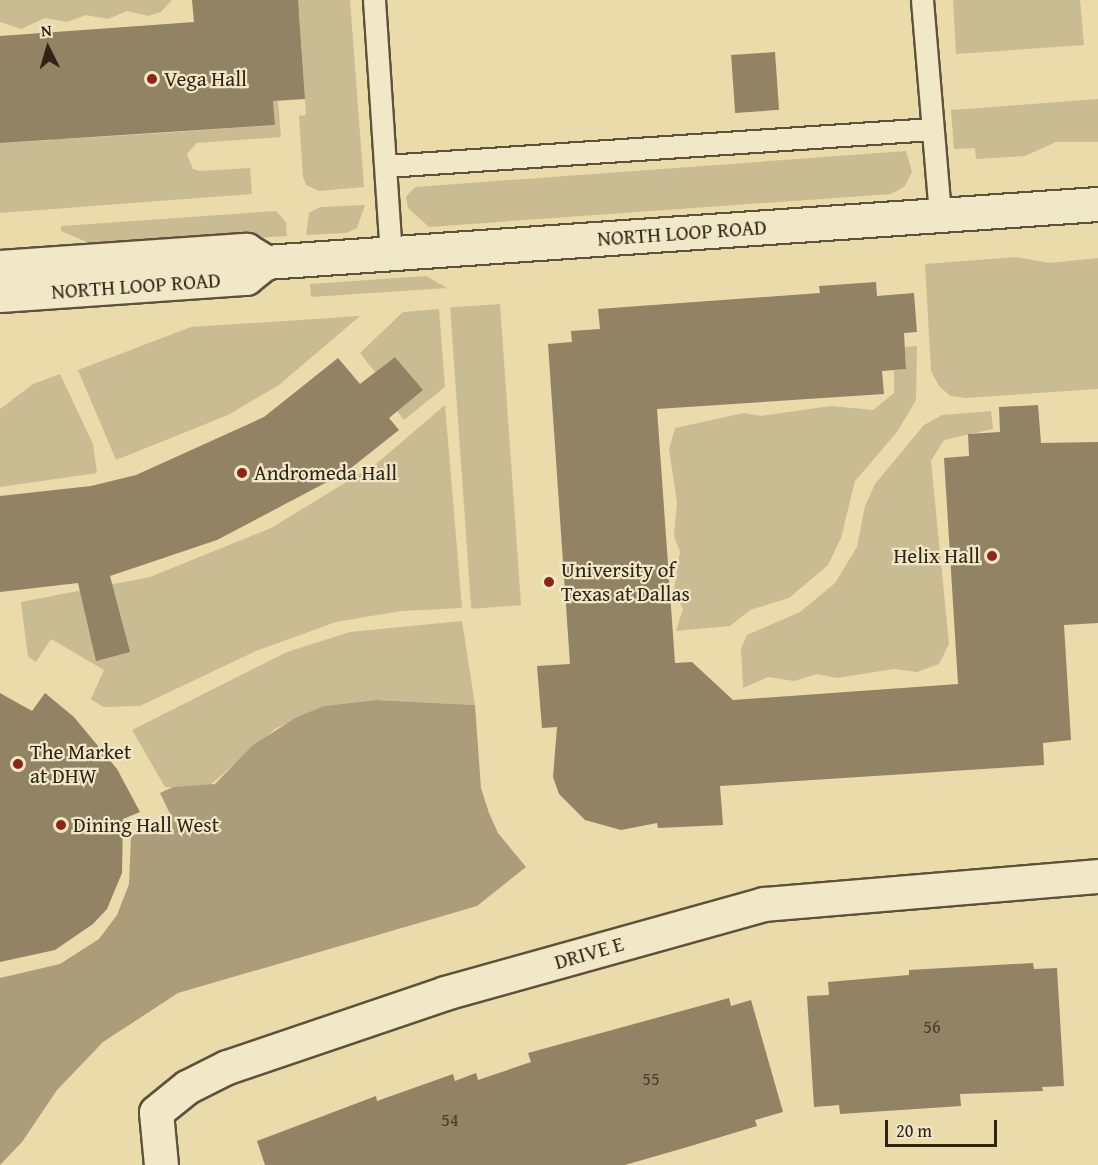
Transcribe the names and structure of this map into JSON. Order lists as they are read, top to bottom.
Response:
{
  "streets": {
    "street": ["NORTH LOOP ROAD", "DRIVE E"]
  },
  "places": [
    "Vega Hall",
    "Andromeda Hall",
    "Helix Hall",
    "University of Texas at Dallas",
    "The Market at DHW",
    "Dining Hall West"
  ],
  "house_numbers": ["56", "55", "54"],
  "scale_bar": "20 m",
  "north": "top"
}
